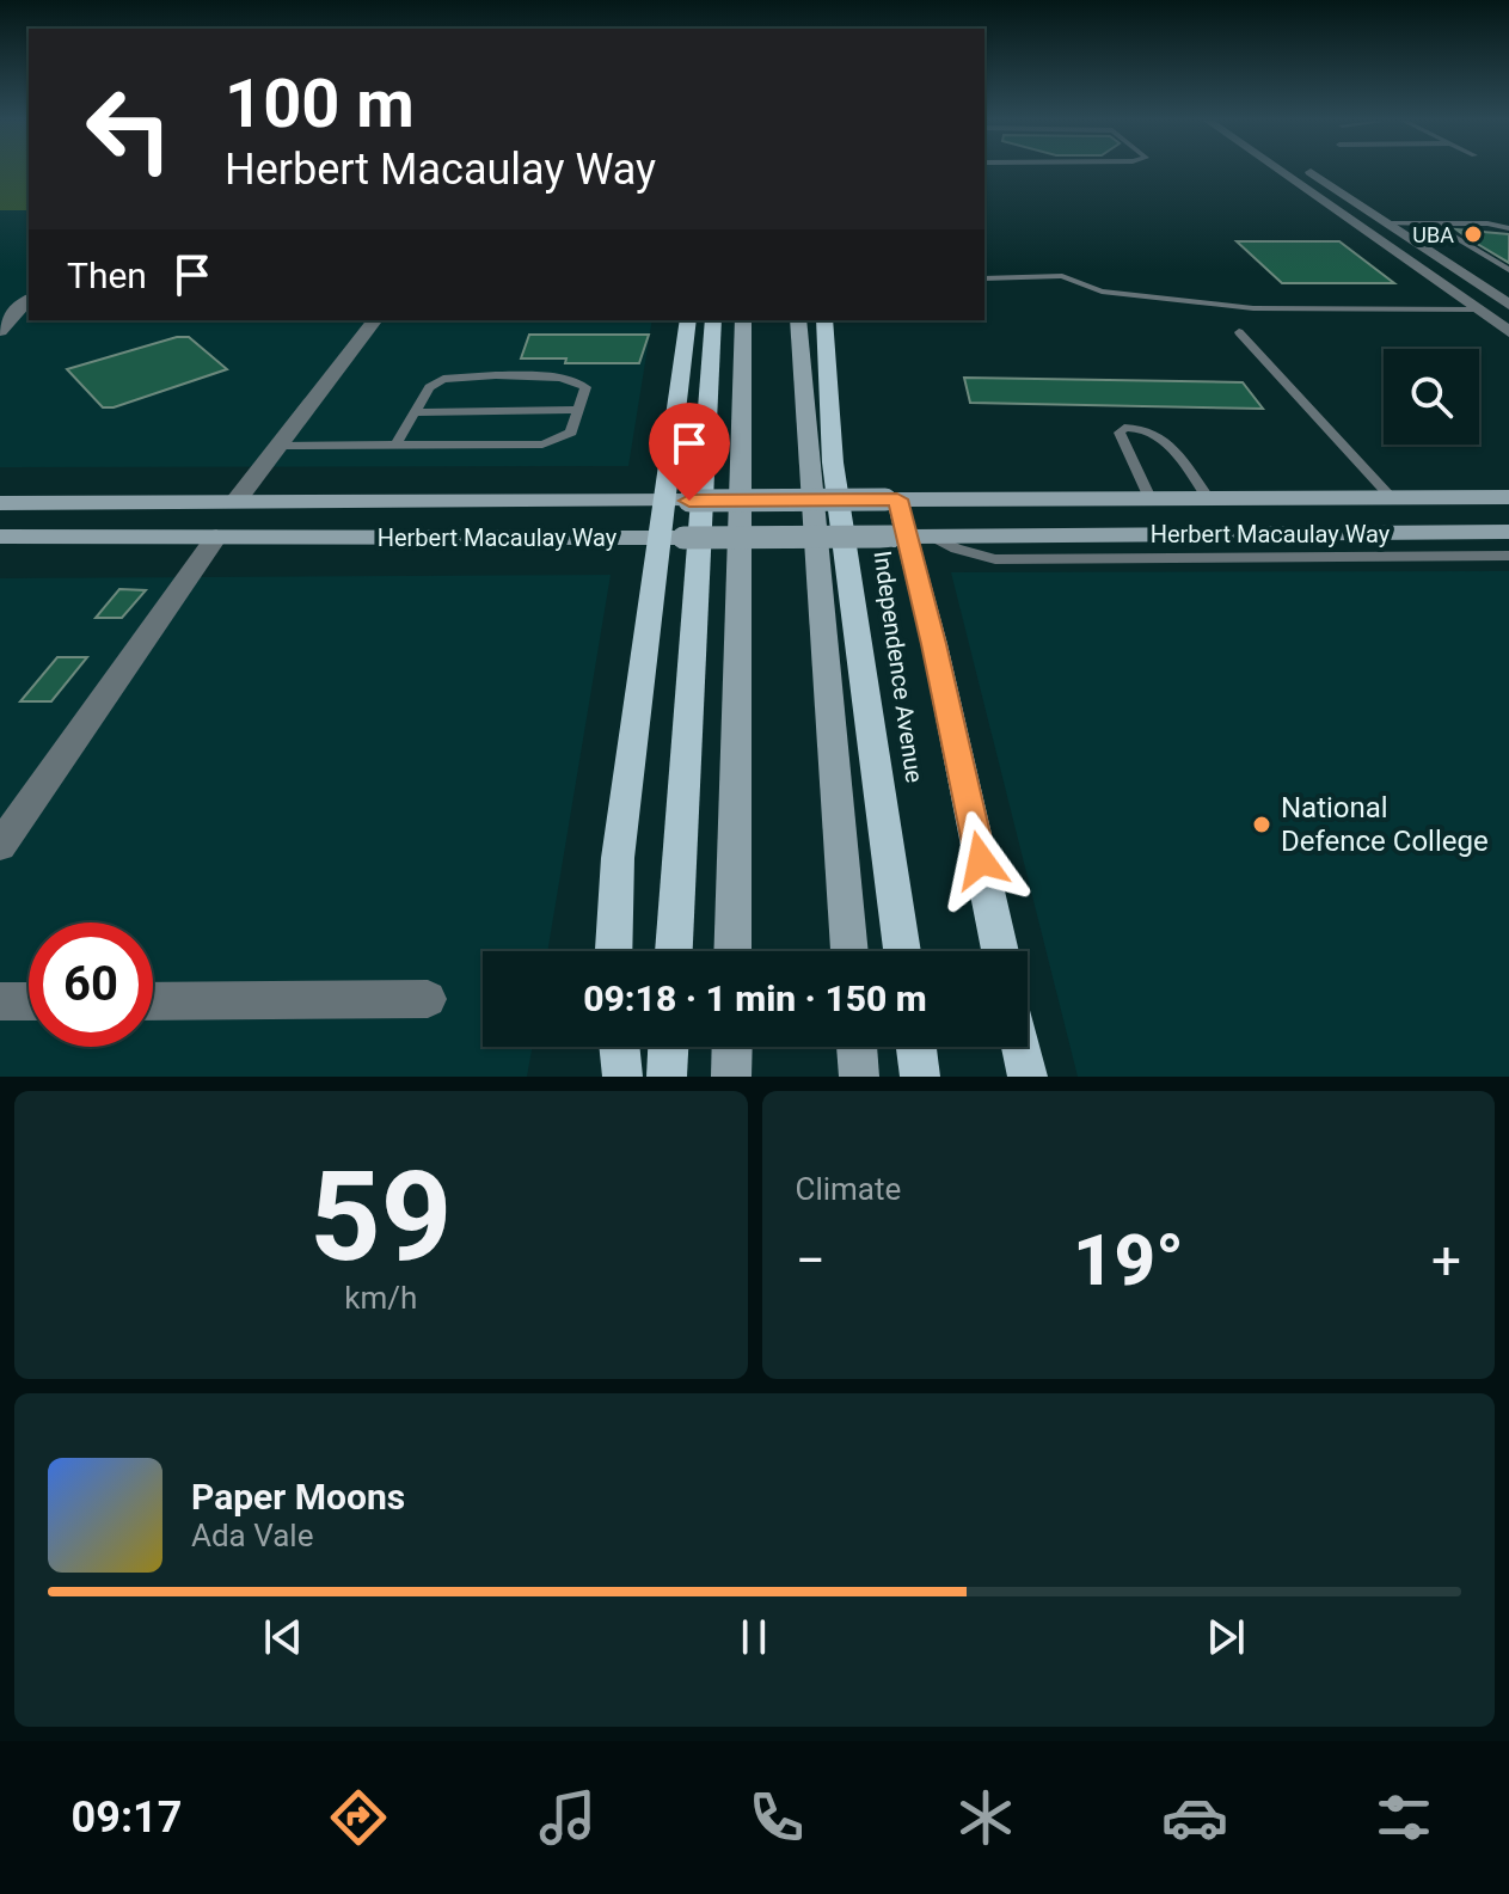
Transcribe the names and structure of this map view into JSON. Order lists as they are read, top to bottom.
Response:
{
  "streets": {
    "main road": ["Herbert Macaulay Way", "Independence Avenue"]
  },
  "places": ["UBA", "National Defence College"],
  "page": {
    "turn": ["100 m", "Herbert Macaulay Way"],
    "then": "Then",
    "limit": "60",
    "trip": "09:18 · 1 min · 150 m",
    "tile": [
      ["59", "km/h"],
      "Climate"
    ],
    "heat": ["−", "19°", "+"],
    "song": ["Paper Moons", "Ada Vale"],
    "tabs": "09:17"
  }
}
